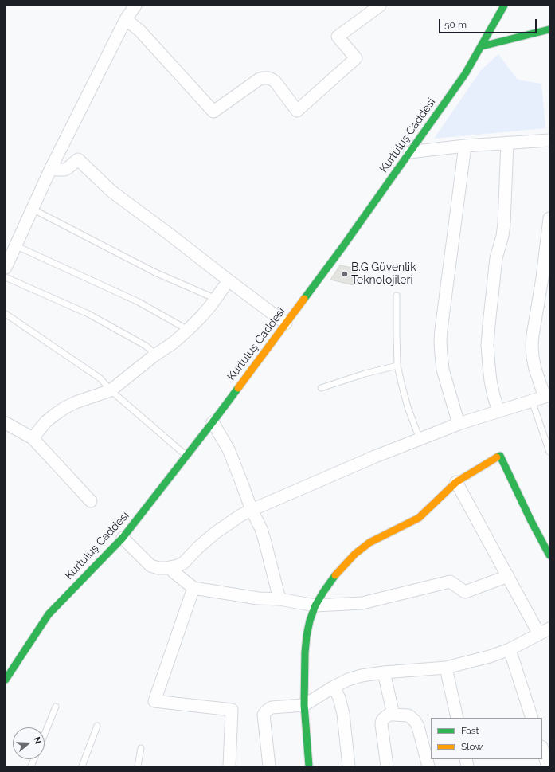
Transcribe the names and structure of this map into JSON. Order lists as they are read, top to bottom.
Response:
{
  "streets": {
    "main road": ["Kurtuluş Caddesi"]
  },
  "places": ["B.G Güvenlik Teknolojileri"],
  "legend": ["Fast", "Slow"],
  "scale_bar": "50 m",
  "north": "right"
}
